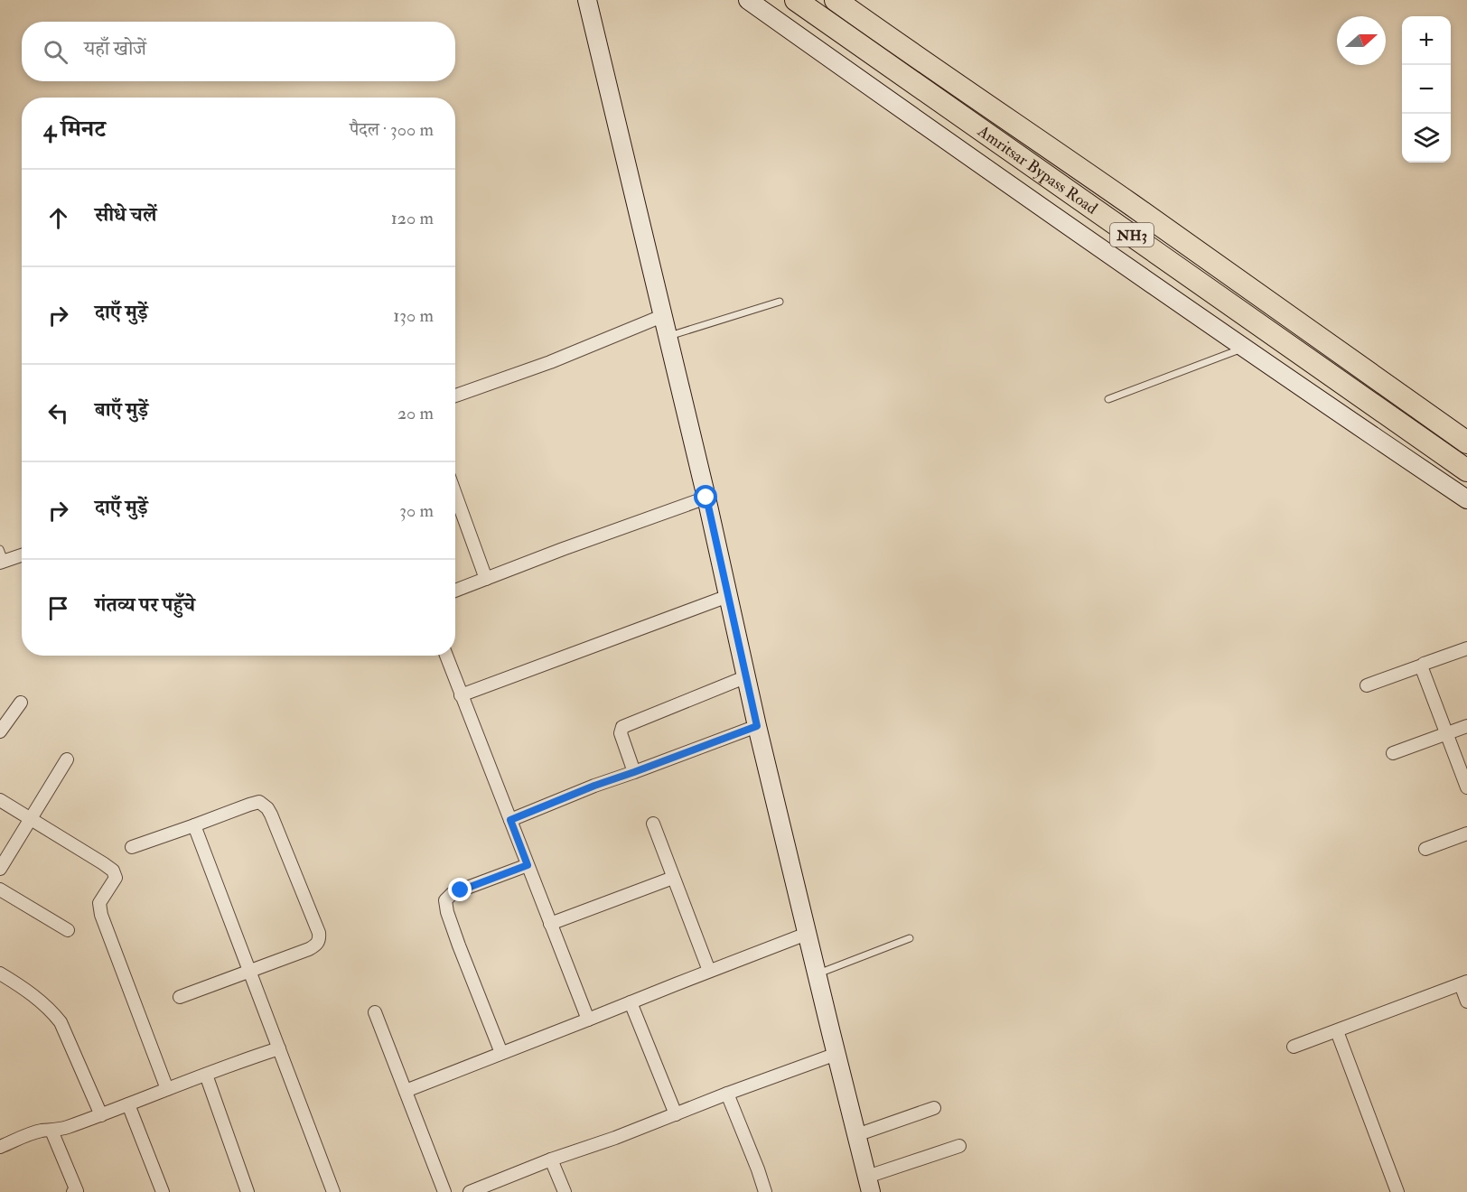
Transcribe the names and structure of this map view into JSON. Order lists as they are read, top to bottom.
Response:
{
  "streets": {
    "highway": ["Amritsar Bypass Road", "NH3"]
  },
  "north": "right",
  "page": {
    "map_buttons": ["+", "−"],
    "search": "यहाँ खोजें",
    "heading": ["4 मिनट", "पैदल · 300 m"],
    "list": [
      ["सीधे चलें", "120 m"],
      ["दाएँ मुड़ें", "130 m"],
      ["बाएँ मुड़ें", "20 m"],
      ["दाएँ मुड़ें", "30 m"],
      "गंतव्य पर पहुँचे"
    ]
  }
}
